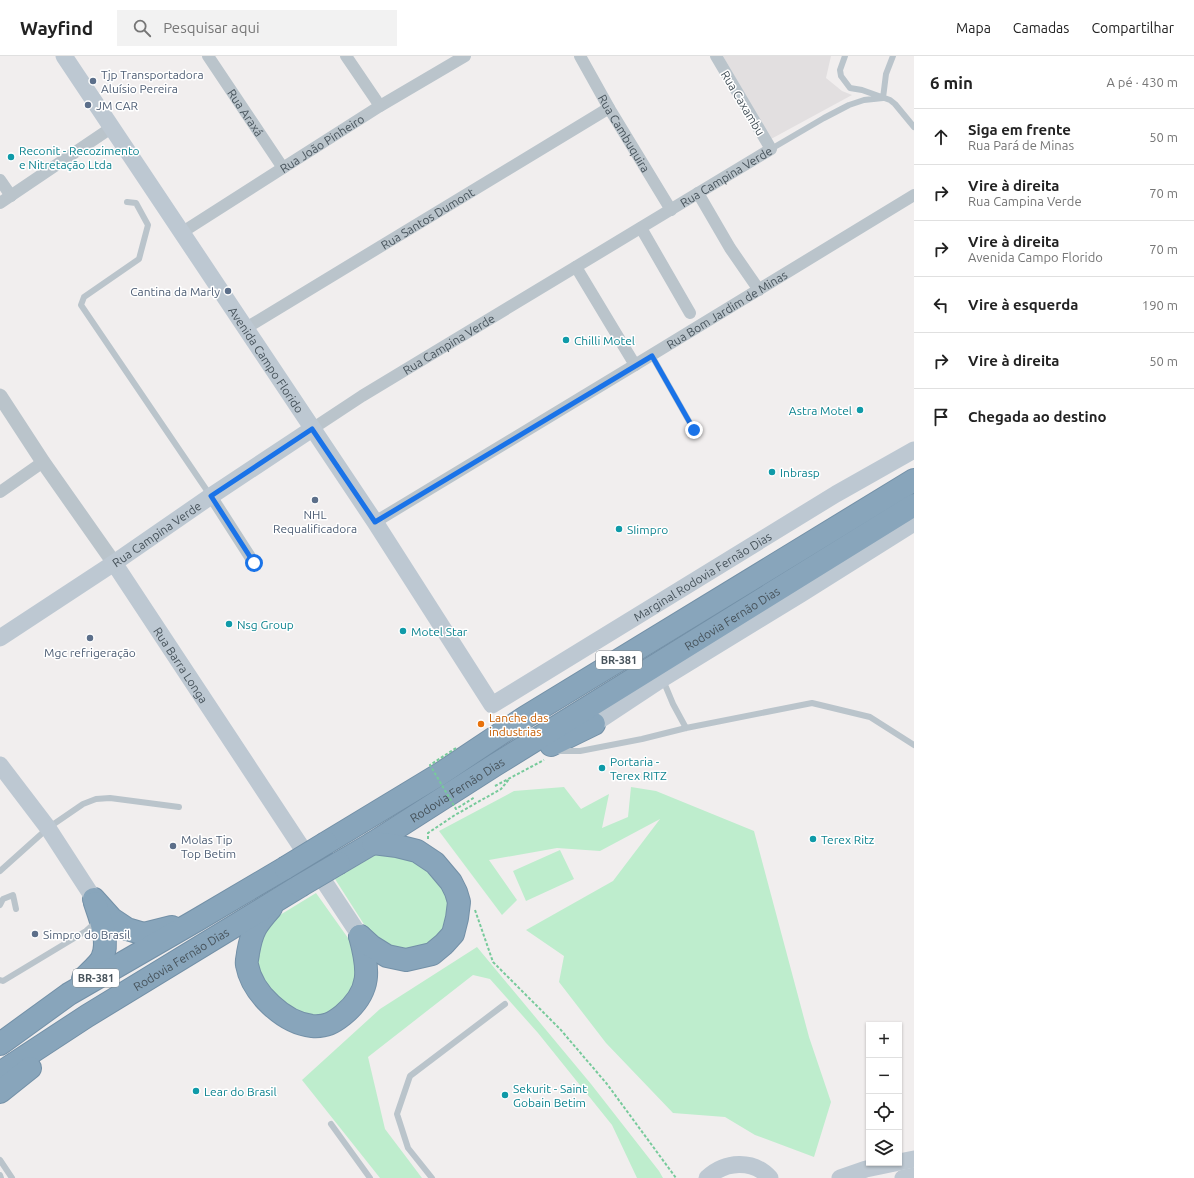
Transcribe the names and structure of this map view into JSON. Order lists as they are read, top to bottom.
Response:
{
  "streets": {
    "highway": ["Rodovia Fernão Dias", "BR-381"],
    "main road": [
      "Rua Campina Verde",
      "Avenida Campo Florido",
      "Marginal Rodovia Fernão Dias",
      "Rua Barra Longa"
    ],
    "street": [
      "Rua Caxambu",
      "Rua Araxá",
      "Rua Cambuquira",
      "Rua João Pinheiro",
      "Rua Santos Dumont",
      "Rua Bom Jardim de Minas"
    ]
  },
  "crossings": [
    ["Rua Caxambu", "Rua Campina Verde"],
    ["Rua Araxá", "Rua João Pinheiro"],
    ["Rua Cambuquira", "Rua Campina Verde"],
    ["Rua Cambuquira", "Rua Santos Dumont"],
    ["Rua João Pinheiro", "Avenida Campo Florido"],
    ["Rua Campina Verde", "Avenida Campo Florido"],
    ["Rua Campina Verde", "Rua Barra Longa"],
    ["Rua Santos Dumont", "Avenida Campo Florido"],
    ["Rua Bom Jardim de Minas", "Avenida Campo Florido"],
    ["Avenida Campo Florido", "Marginal Rodovia Fernão Dias"],
    ["Rodovia Fernão Dias", "BR-381"]
  ],
  "places": [
    "Tjp Transportadora Aluísio Pereira",
    "JM CAR",
    "Reconit - Recozimento e Nitretação Ltda",
    "Cantina da Marly",
    "Chilli Motel",
    "Astra Motel",
    "Inbrasp",
    "NHL Requalificadora",
    "SIimpro",
    "Nsg Group",
    "Motel Star",
    "Mgc refrigeração",
    "Lanche das industrias",
    "Portaria - Terex RITZ",
    "Terex Ritz",
    "Molas Tip Top Betim",
    "Simpro do Brasil",
    "Lear do Brasil",
    "Sekurit - Saint Gobain Betim"
  ],
  "page": {
    "header": "Wayfind",
    "search": "Pesquisar aqui",
    "nav": ["Mapa", "Camadas", "Compartilhar"],
    "heading": ["6 min", "A pé · 430 m"],
    "list": [
      ["Siga em frente", "Rua Pará de Minas", "50 m"],
      ["Vire à direita", "Rua Campina Verde", "70 m"],
      ["Vire à direita", "Avenida Campo Florido", "70 m"],
      ["Vire à esquerda", "190 m"],
      ["Vire à direita", "50 m"],
      "Chegada ao destino"
    ],
    "map_buttons": ["+", "−"]
  }
}
